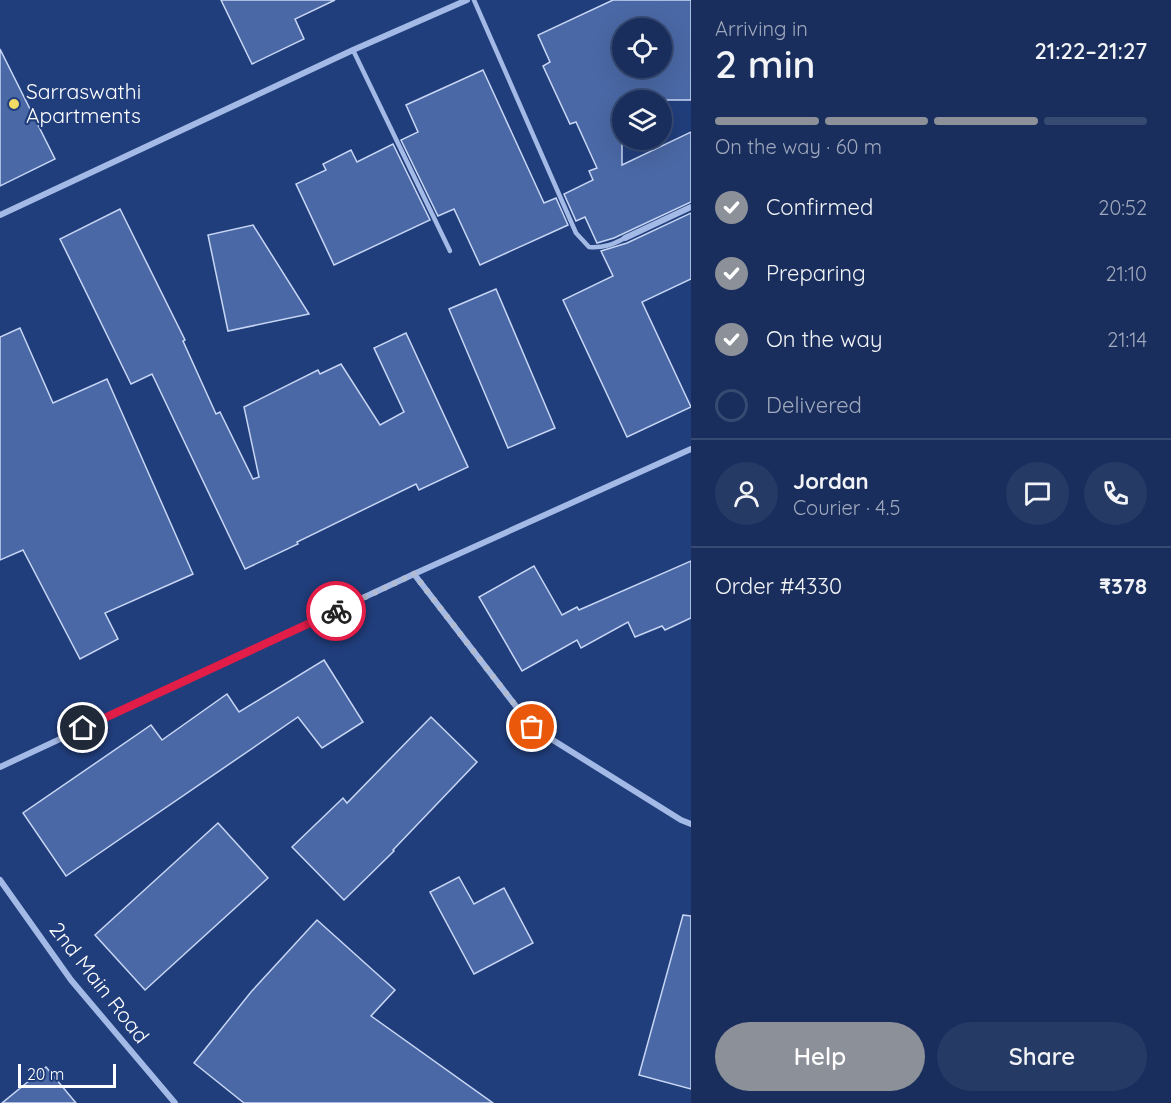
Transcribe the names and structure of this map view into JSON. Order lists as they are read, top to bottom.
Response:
{
  "streets": {
    "street": ["2nd Main Road"]
  },
  "places": ["Sarraswathi Apartments"],
  "scale_bar": "20 m",
  "page": {
    "heading": ["2 min", "Arriving in", "21:22–21:27"],
    "panel": [
      "Jordan",
      "Courier · 4.5",
      "Order #4330",
      "₹378"
    ],
    "bar": "On the way · 60 m",
    "list": [
      ["Confirmed", "20:52"],
      ["Preparing", "21:10"],
      ["On the way", "21:14"],
      "Delivered"
    ],
    "buttons": ["Help", "Share"],
    "scale": "20 m"
  }
}
